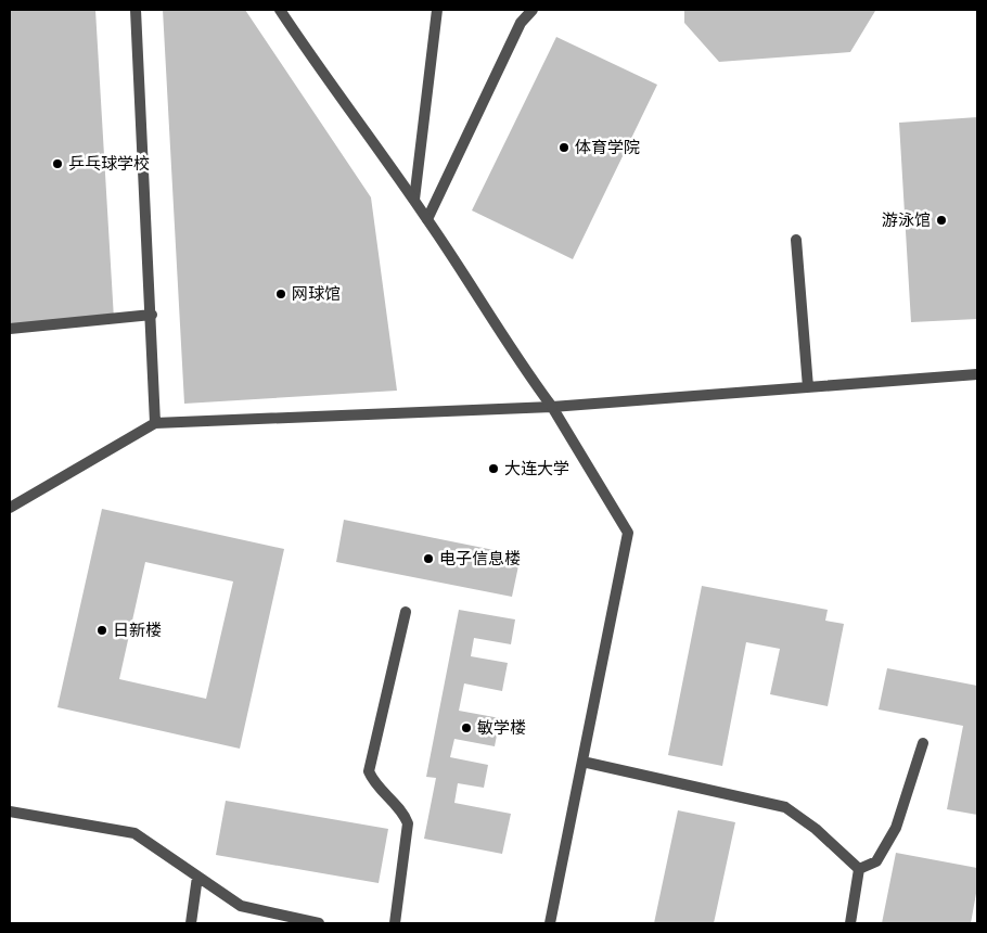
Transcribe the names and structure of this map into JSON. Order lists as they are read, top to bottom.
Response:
{
  "places": [
    "体育学院",
    "乒乓球学校",
    "游泳馆",
    "网球馆",
    "大连大学",
    "电子信息楼",
    "日新楼",
    "敏学楼"
  ]
}
